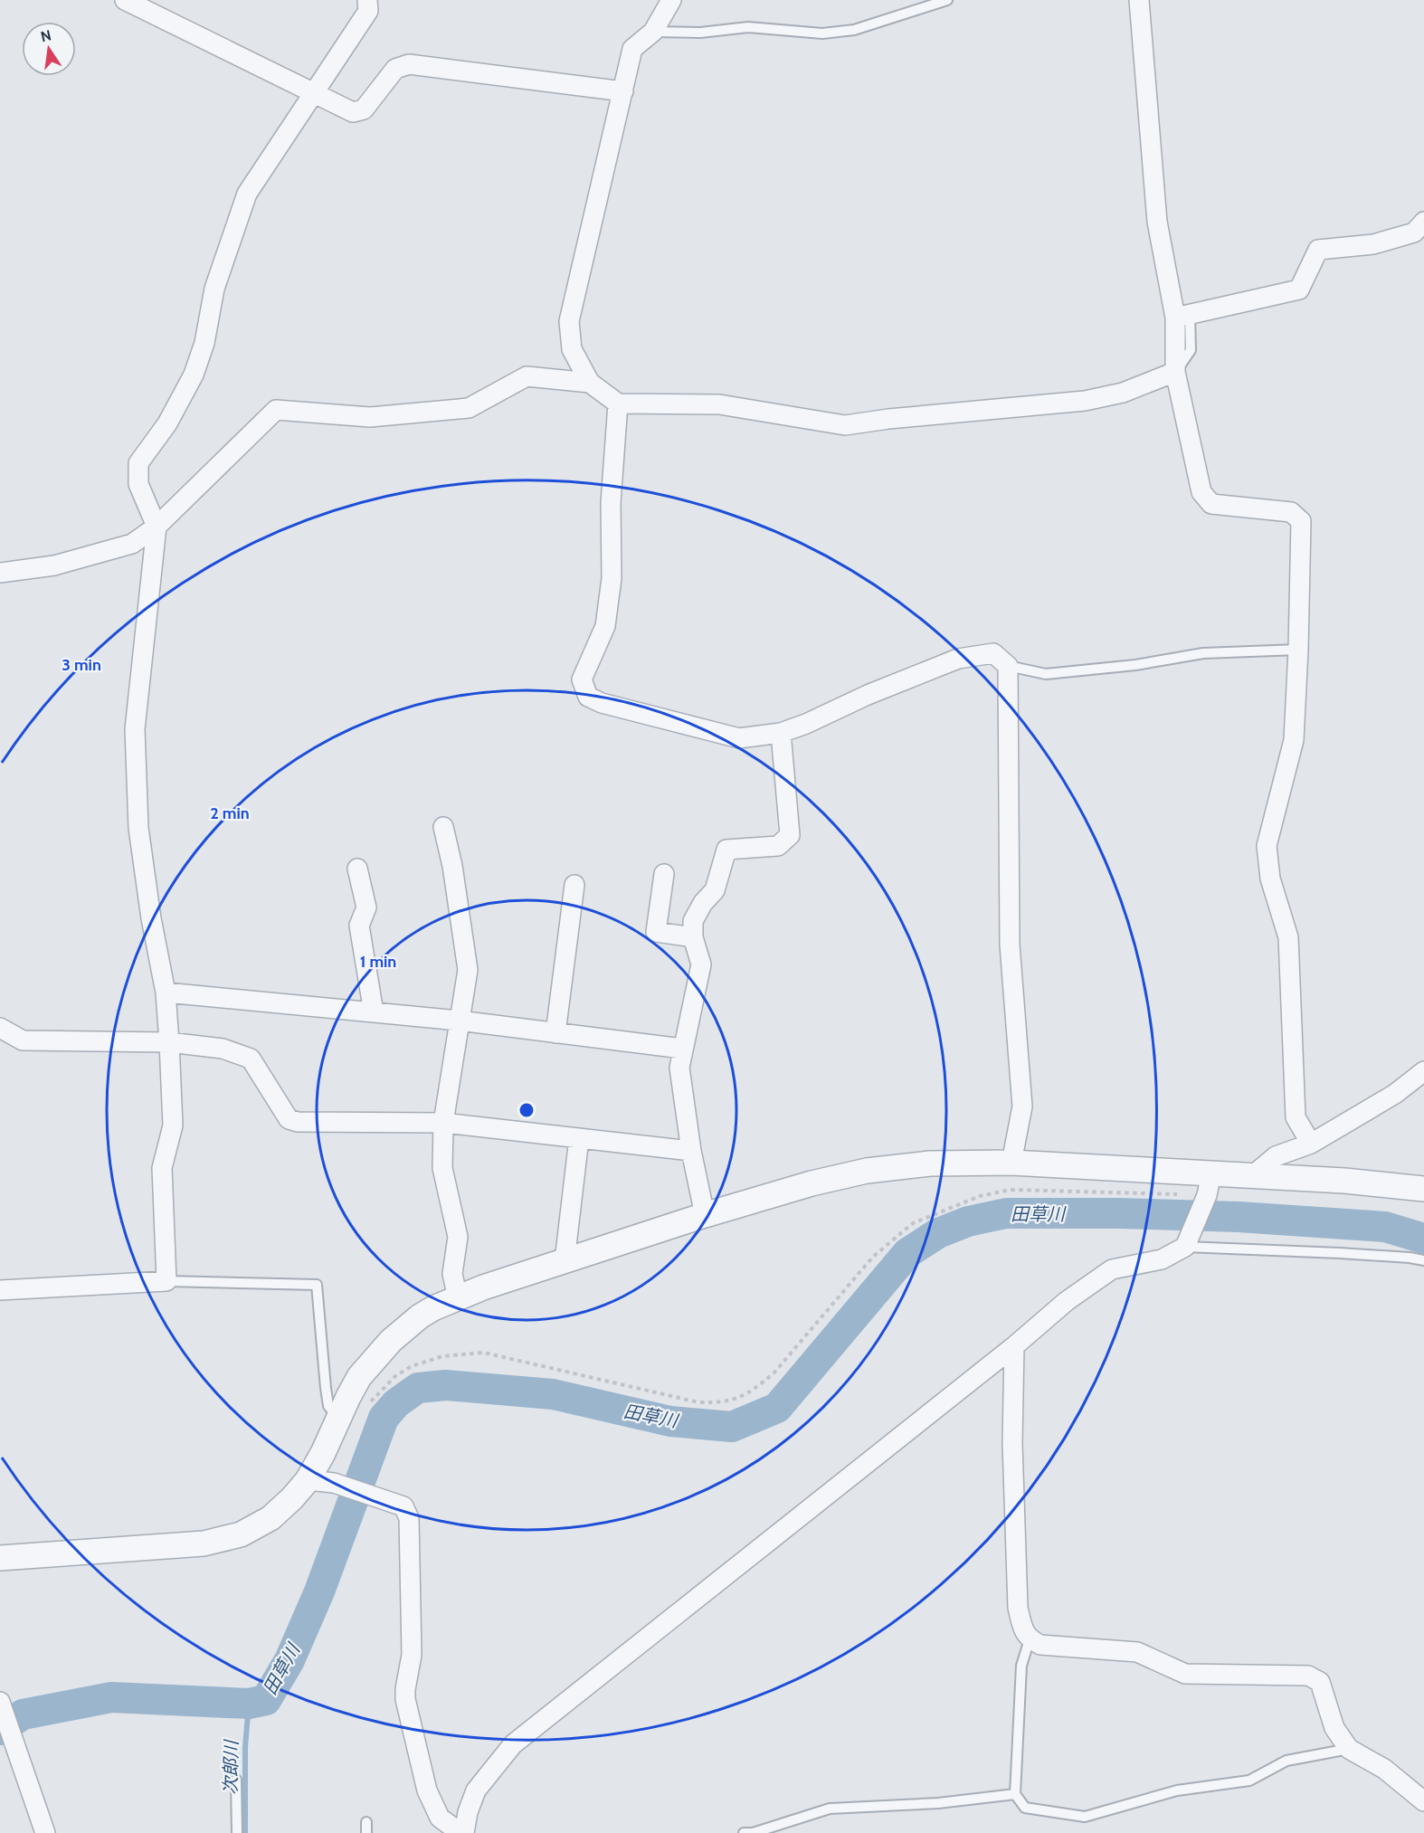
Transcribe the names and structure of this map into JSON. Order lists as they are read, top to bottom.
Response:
{
  "water": ["田草川", "次郎川"],
  "north": "top",
  "rings": ["3 min", "2 min", "1 min"]
}
